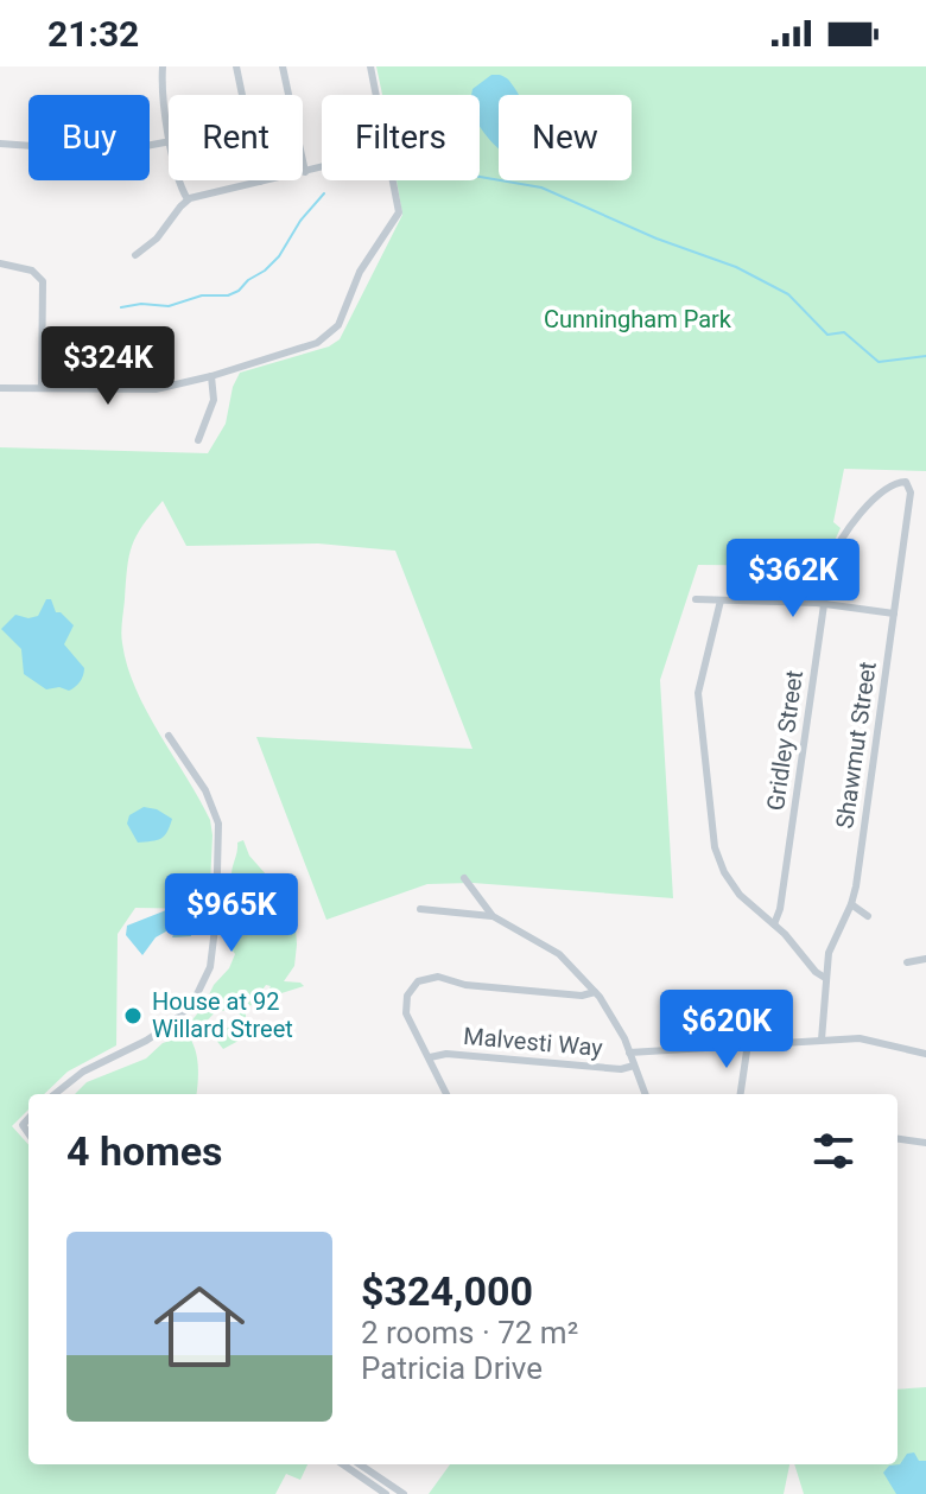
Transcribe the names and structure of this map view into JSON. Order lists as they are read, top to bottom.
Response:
{
  "streets": {
    "street": ["Gridley Street", "Shawmut Street", "Malvesti Way"]
  },
  "crossings": [
    ["Gridley Street", "Shawmut Street"]
  ],
  "parks": ["Cunningham Park"],
  "places": ["House at 92 Willard Street"],
  "page": {
    "status": "21:32",
    "chip": [
      "Buy",
      "Rent",
      "Filters",
      "New"
    ],
    "price": [
      "$324K",
      "$362K",
      "$965K",
      "$620K"
    ],
    "heading": "4 homes",
    "list": [
      {
        "name": "$324,000",
        "note": "2 rooms · 72 m² · Patricia Drive"
      }
    ]
  }
}
